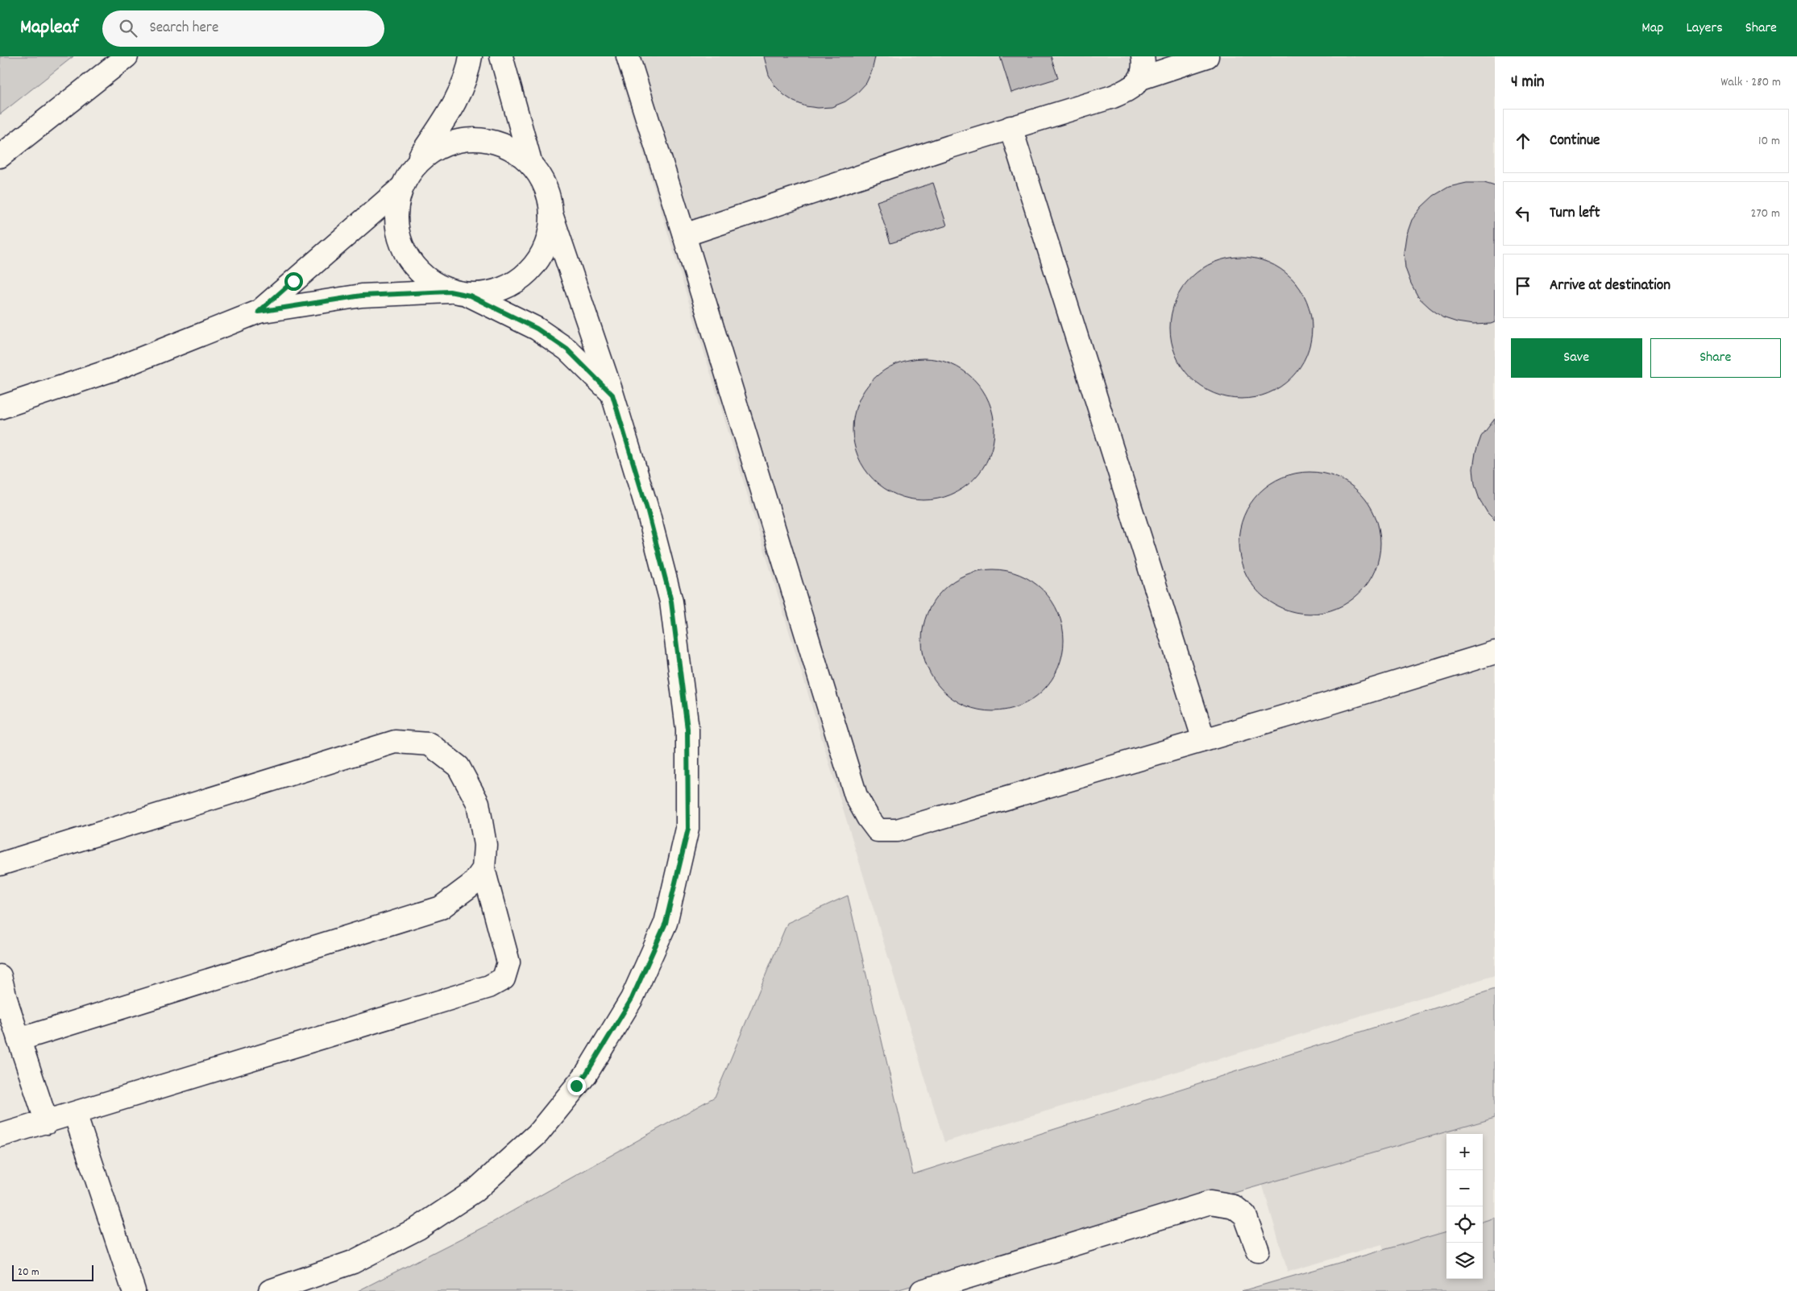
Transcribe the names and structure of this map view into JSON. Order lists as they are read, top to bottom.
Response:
{
  "scale_bar": "20 m",
  "page": {
    "header": "Mapleaf",
    "search": "Search here",
    "nav": ["Map", "Layers", "Share"],
    "heading": ["4 min", "Walk · 280 m"],
    "list": [
      ["Continue", "10 m"],
      ["Turn left", "270 m"],
      "Arrive at destination"
    ],
    "buttons": ["Save", "Share"],
    "map_buttons": ["+", "−"],
    "scale": "20 m"
  }
}
